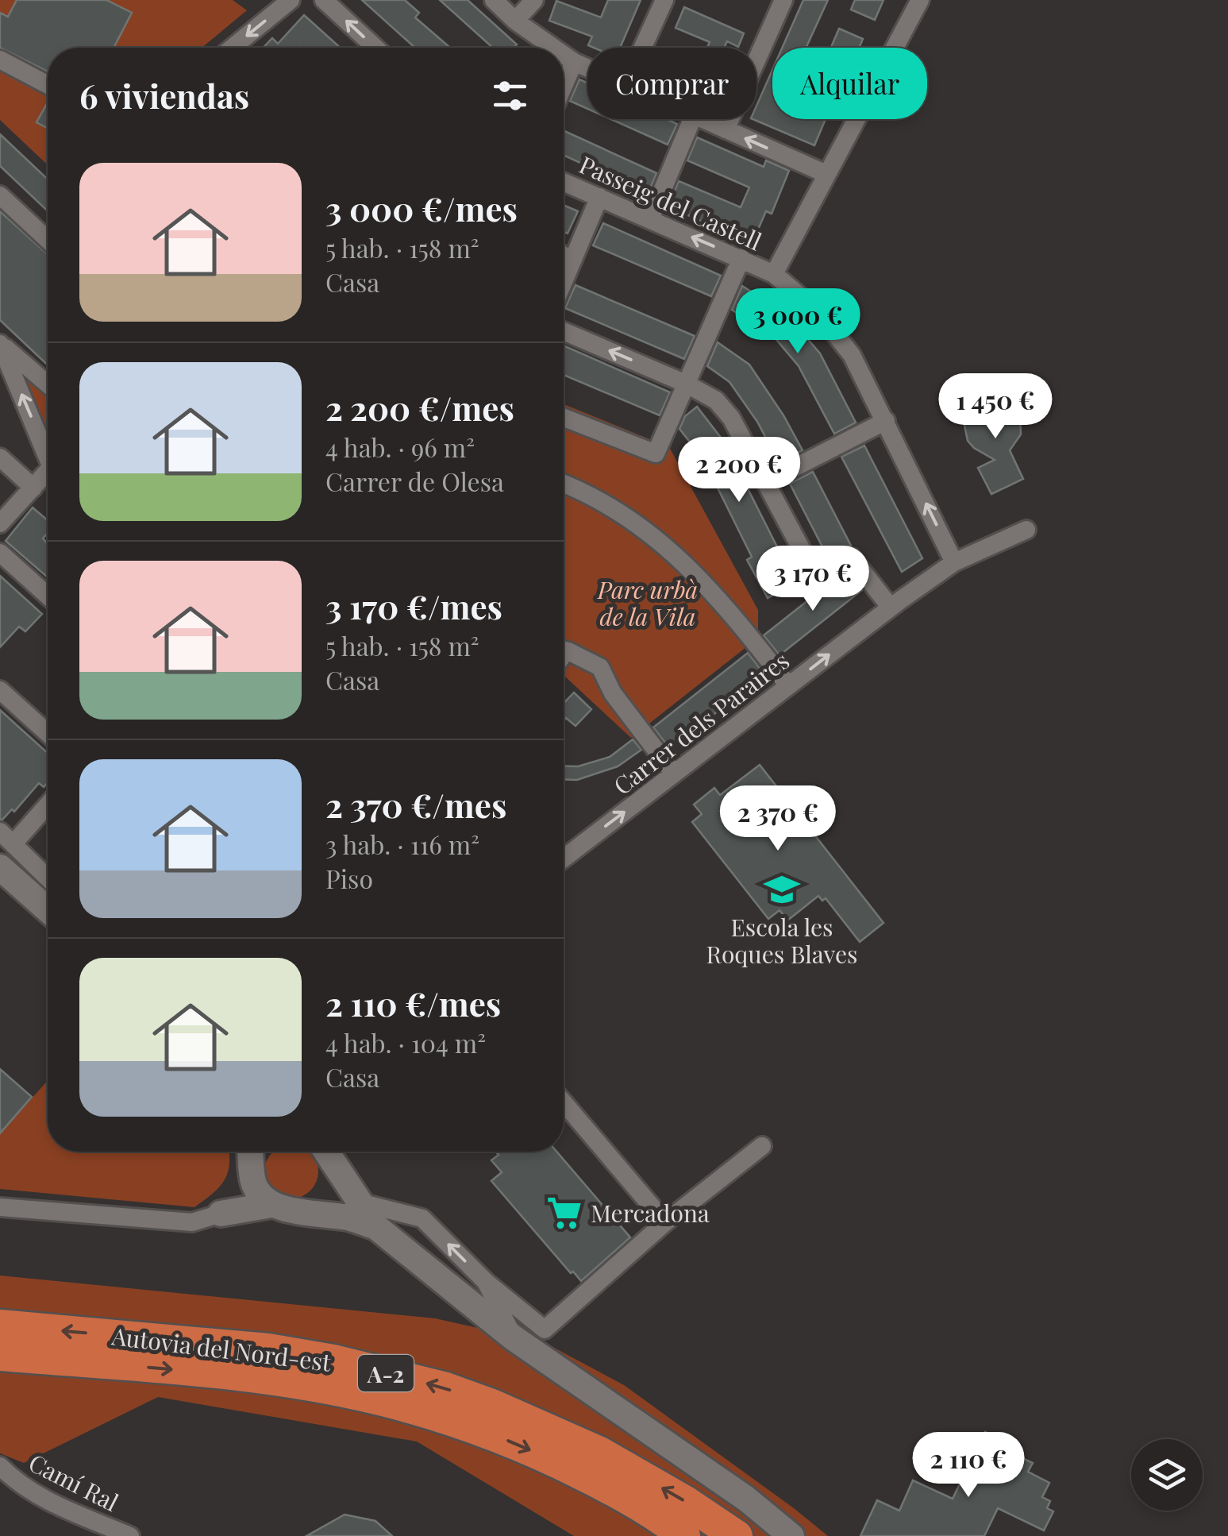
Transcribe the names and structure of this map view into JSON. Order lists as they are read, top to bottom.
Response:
{
  "streets": {
    "highway": ["Autovia del Nord-est", "A-2"],
    "street": ["Passeig del Castell", "Carrer dels Paraires", "Camí Ral"]
  },
  "crossings": [
    ["Passeig del Castell", "Carrer dels Paraires"]
  ],
  "one_way": ["Carrer dels Paraires"],
  "parks": ["Parc urbà de la Vila"],
  "places": {
    "school or university": ["Escola les Roques Blaves"],
    "supermarket": ["Mercadona"]
  },
  "page": {
    "chip": ["Comprar", "Alquilar"],
    "heading": "6 viviendas",
    "list": [
      {
        "name": "3 000 €/mes",
        "note": "5 hab. · 158 m² · Casa"
      },
      {
        "name": "2 200 €/mes",
        "note": "4 hab. · 96 m² · Carrer de Olesa"
      },
      {
        "name": "3 170 €/mes",
        "note": "5 hab. · 158 m² · Casa"
      },
      {
        "name": "2 370 €/mes",
        "note": "3 hab. · 116 m² · Piso"
      },
      {
        "name": "2 110 €/mes",
        "note": "4 hab. · 104 m² · Casa"
      }
    ],
    "price": [
      "3 000 €",
      "1 450 €",
      "2 200 €",
      "3 170 €",
      "2 370 €",
      "2 110 €"
    ]
  }
}
